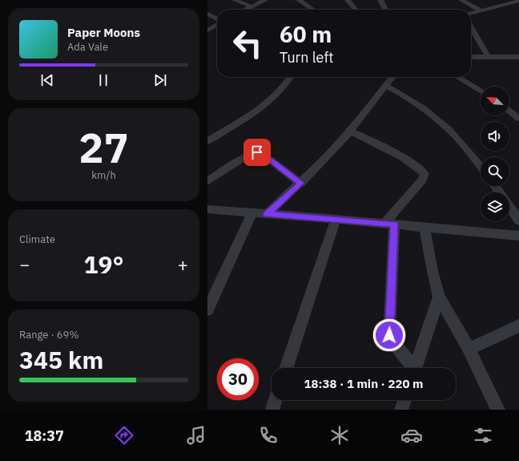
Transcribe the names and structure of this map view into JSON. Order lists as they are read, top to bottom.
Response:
{
  "north": "top left",
  "page": {
    "turn": ["60 m", "Turn left"],
    "song": ["Paper Moons", "Ada Vale"],
    "tile": [
      ["27", "km/h"],
      "Climate",
      ["Range · 69%", "345 km"]
    ],
    "heat": ["−", "19°", "+"],
    "limit": "30",
    "trip": "18:38 · 1 min · 220 m",
    "tabs": "18:37"
  }
}
